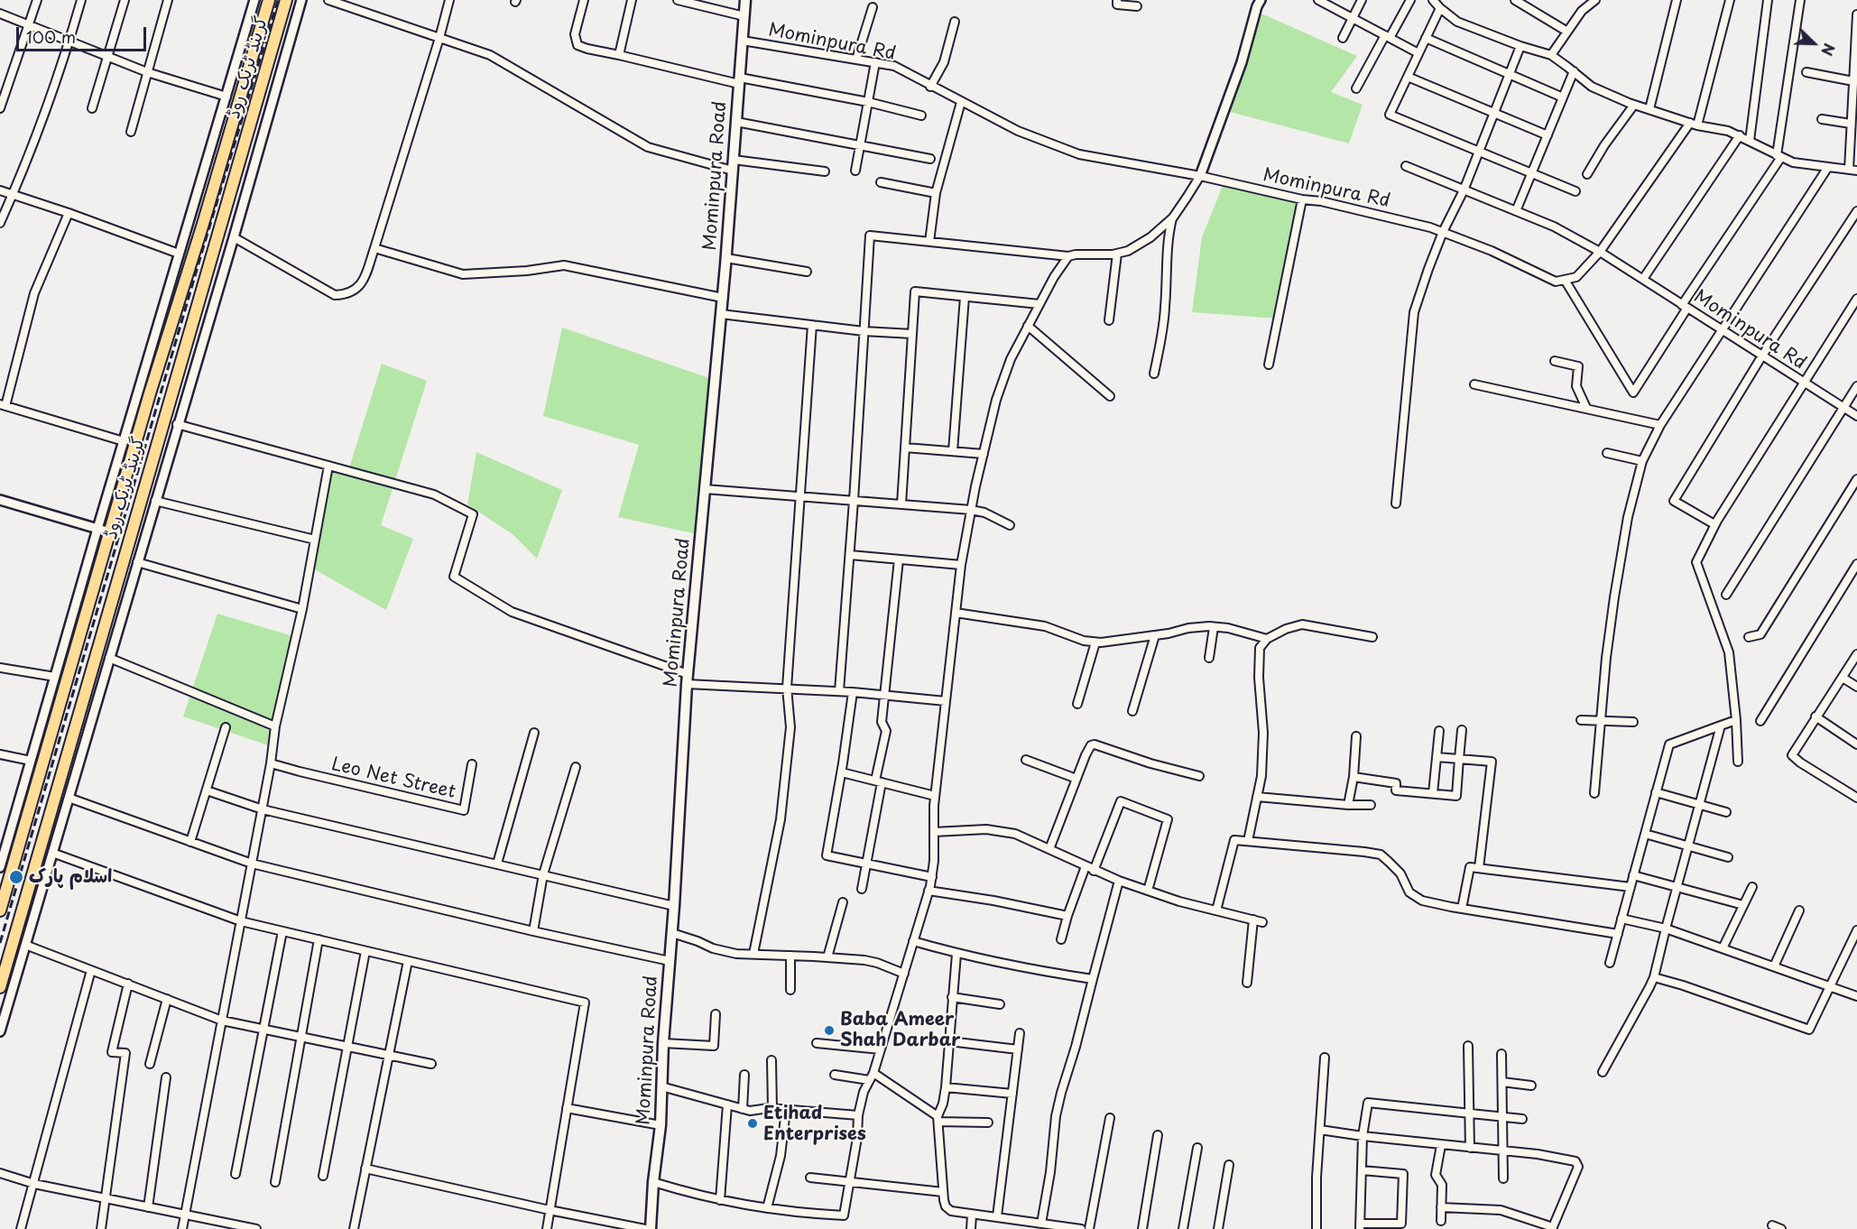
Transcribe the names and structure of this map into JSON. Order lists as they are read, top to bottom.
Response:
{
  "streets": {
    "main road": ["گرینڈ ٹرنک روڈ", "Mominpura Road"],
    "street": ["Mominpura Rd", "Leo Net Street"]
  },
  "crossings": [
    ["Mominpura Rd", "Mominpura Road"]
  ],
  "places": ["اسلام پارک", "Baba Ameer Shah Darbar", "Etihad Enterprises"],
  "scale_bar": "100 m",
  "north": "bottom right"
}
